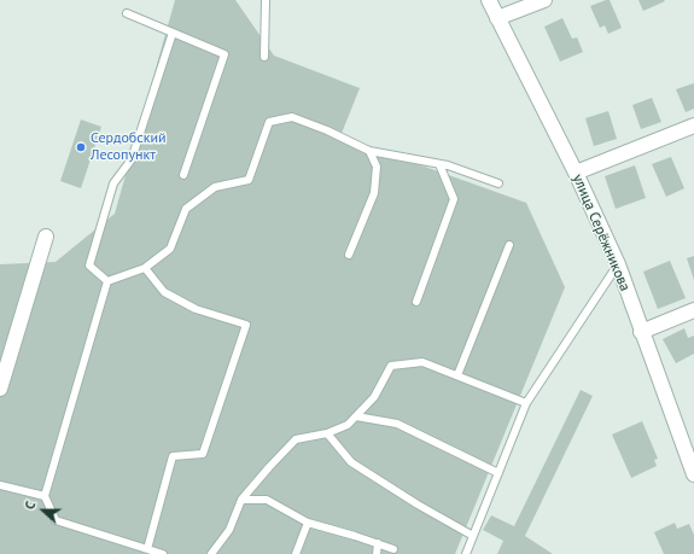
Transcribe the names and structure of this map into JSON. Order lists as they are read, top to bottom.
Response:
{
  "streets": {
    "street": ["улица Серёжникова"]
  },
  "places": ["Сердобский Лесопункт"],
  "north": "left"
}
